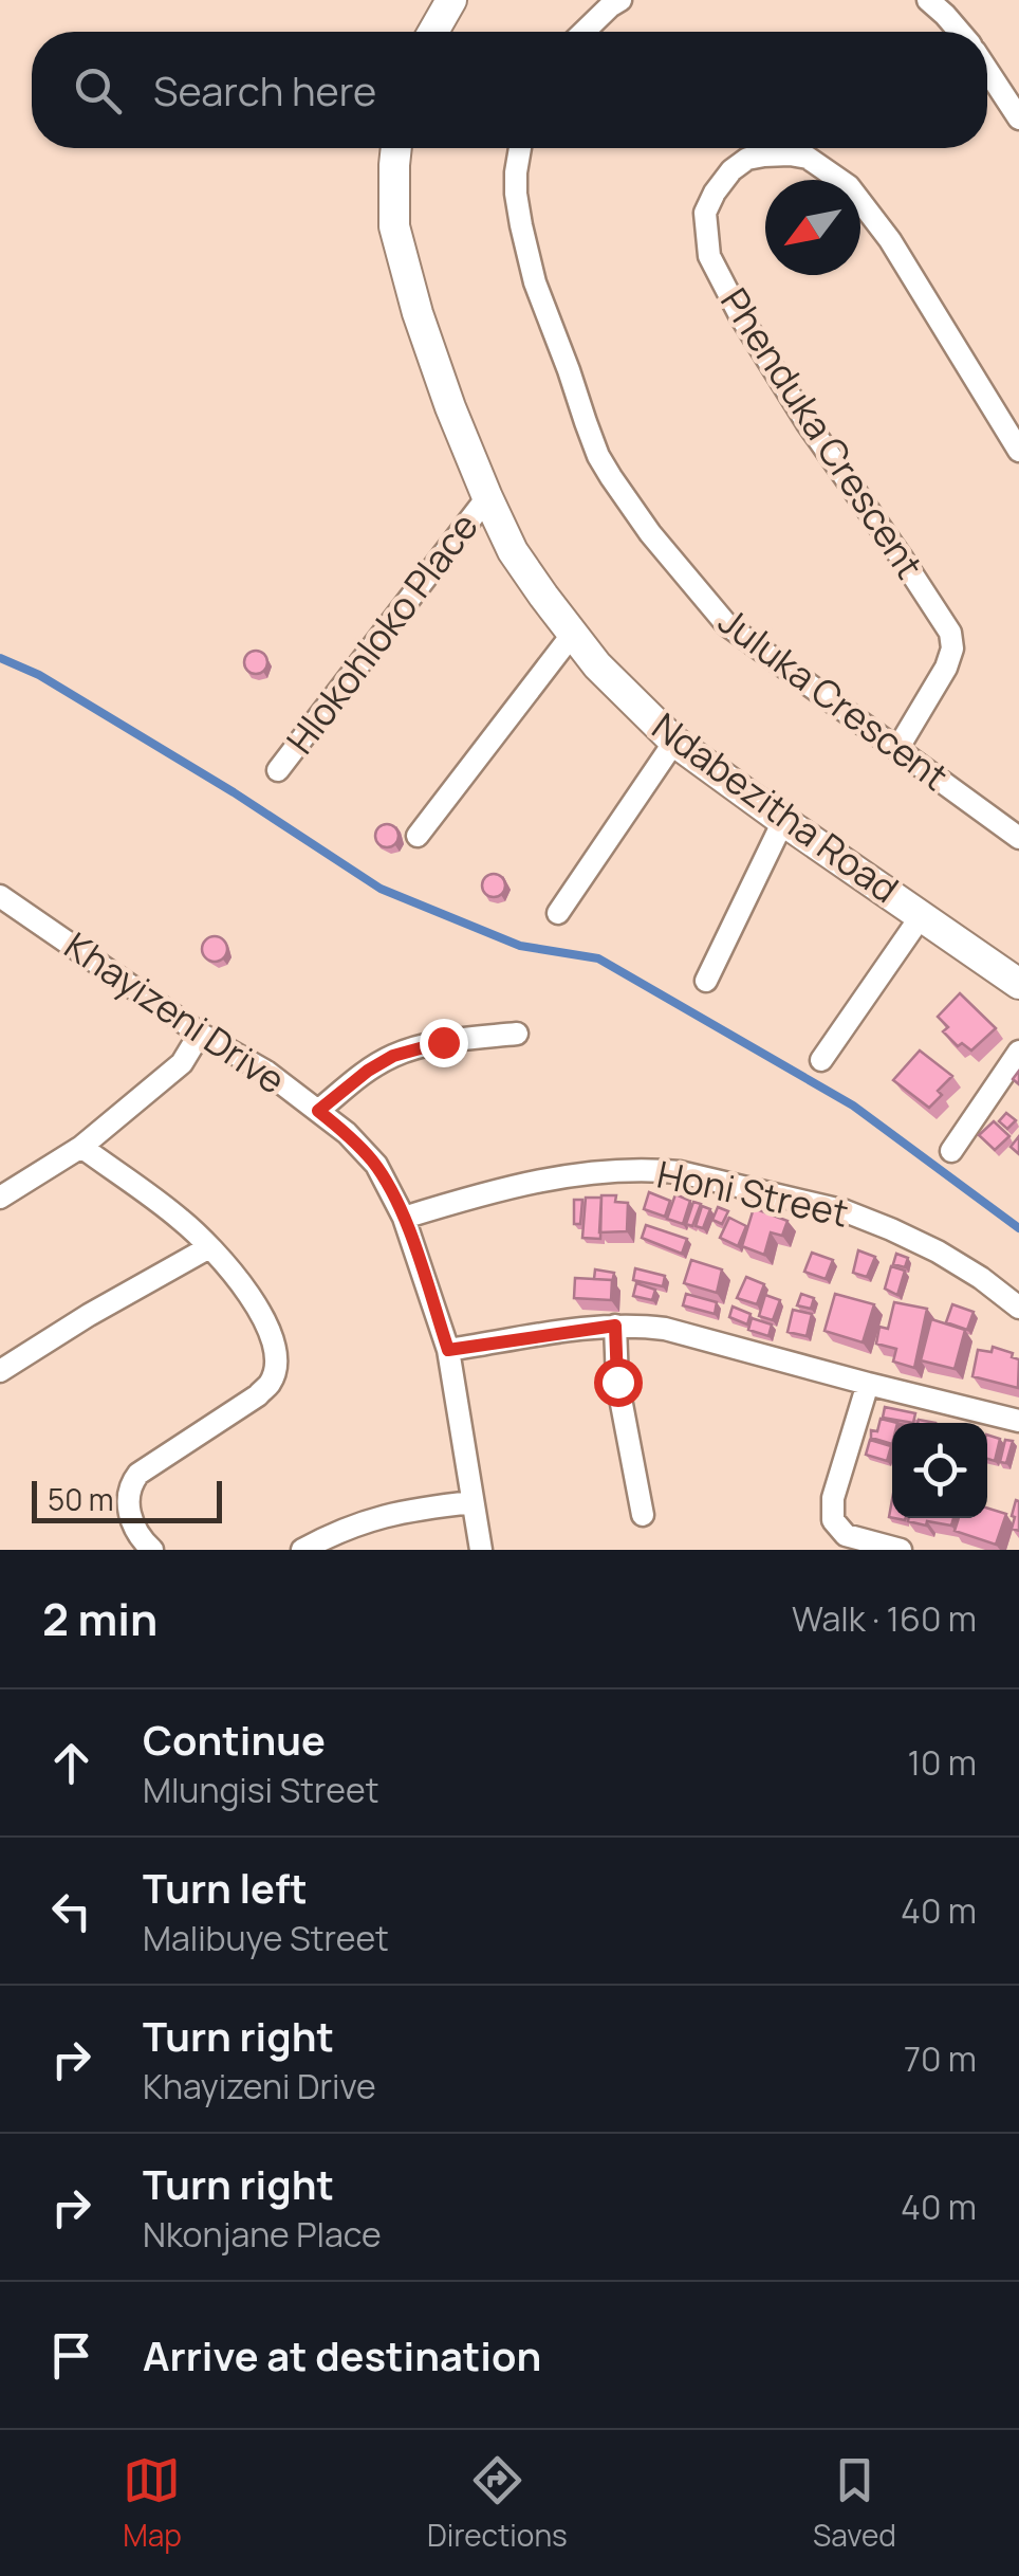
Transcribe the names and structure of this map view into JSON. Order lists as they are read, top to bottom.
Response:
{
  "streets": {
    "street": [
      "Phenduka Crescent",
      "Hlokohloko Place",
      "Juluka Crescent",
      "Ndabezitha Road",
      "Khayizeni Drive",
      "Honi Street"
    ]
  },
  "crossings": [
    ["Phenduka Crescent", "Juluka Crescent"],
    ["Hlokohloko Place", "Ndabezitha Road"],
    ["Khayizeni Drive", "Honi Street"]
  ],
  "scale_bar": "50 m",
  "north": "bottom left",
  "page": {
    "search": "Search here",
    "scale": "50 m",
    "heading": ["2 min", "Walk · 160 m"],
    "list": [
      ["Continue", "Mlungisi Street", "10 m"],
      ["Turn left", "Malibuye Street", "40 m"],
      ["Turn right", "Khayizeni Drive", "70 m"],
      ["Turn right", "Nkonjane Place", "40 m"],
      "Arrive at destination"
    ],
    "nav": ["Map", "Directions", "Saved"]
  }
}
